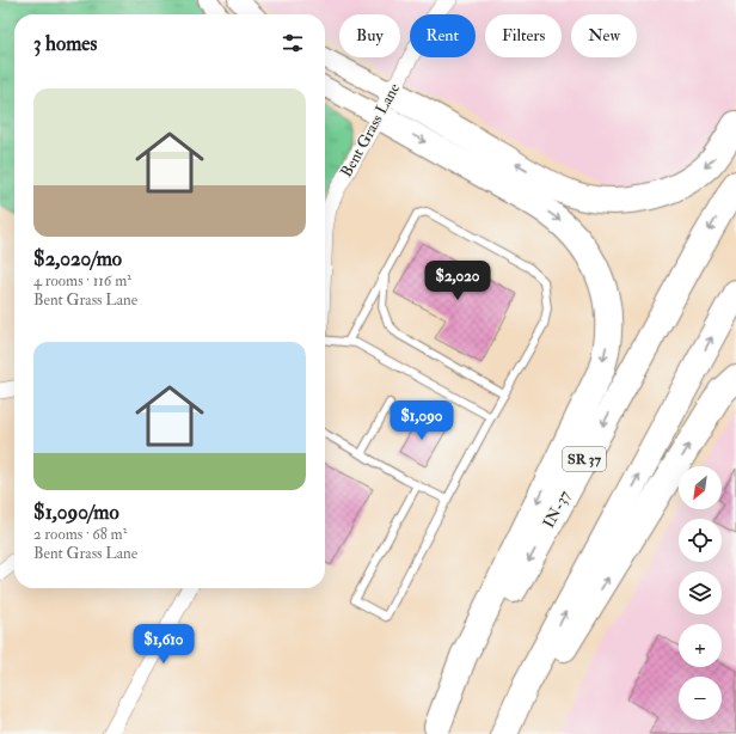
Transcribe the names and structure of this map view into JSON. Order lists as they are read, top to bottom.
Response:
{
  "streets": {
    "highway": ["SR 37", "IN-37"],
    "street": ["Bent Grass Lane"]
  },
  "north": "bottom left",
  "page": {
    "chip": [
      "Buy",
      "Rent",
      "Filters",
      "New"
    ],
    "heading": "3 homes",
    "list": [
      {
        "name": "$2,020/mo",
        "note": "4 rooms · 116 m² · Bent Grass Lane"
      },
      {
        "name": "$1,090/mo",
        "note": "2 rooms · 68 m² · Bent Grass Lane"
      }
    ],
    "price": ["$2,020", "$1,090", "$1,610"],
    "map_buttons": ["+", "−"]
  }
}
